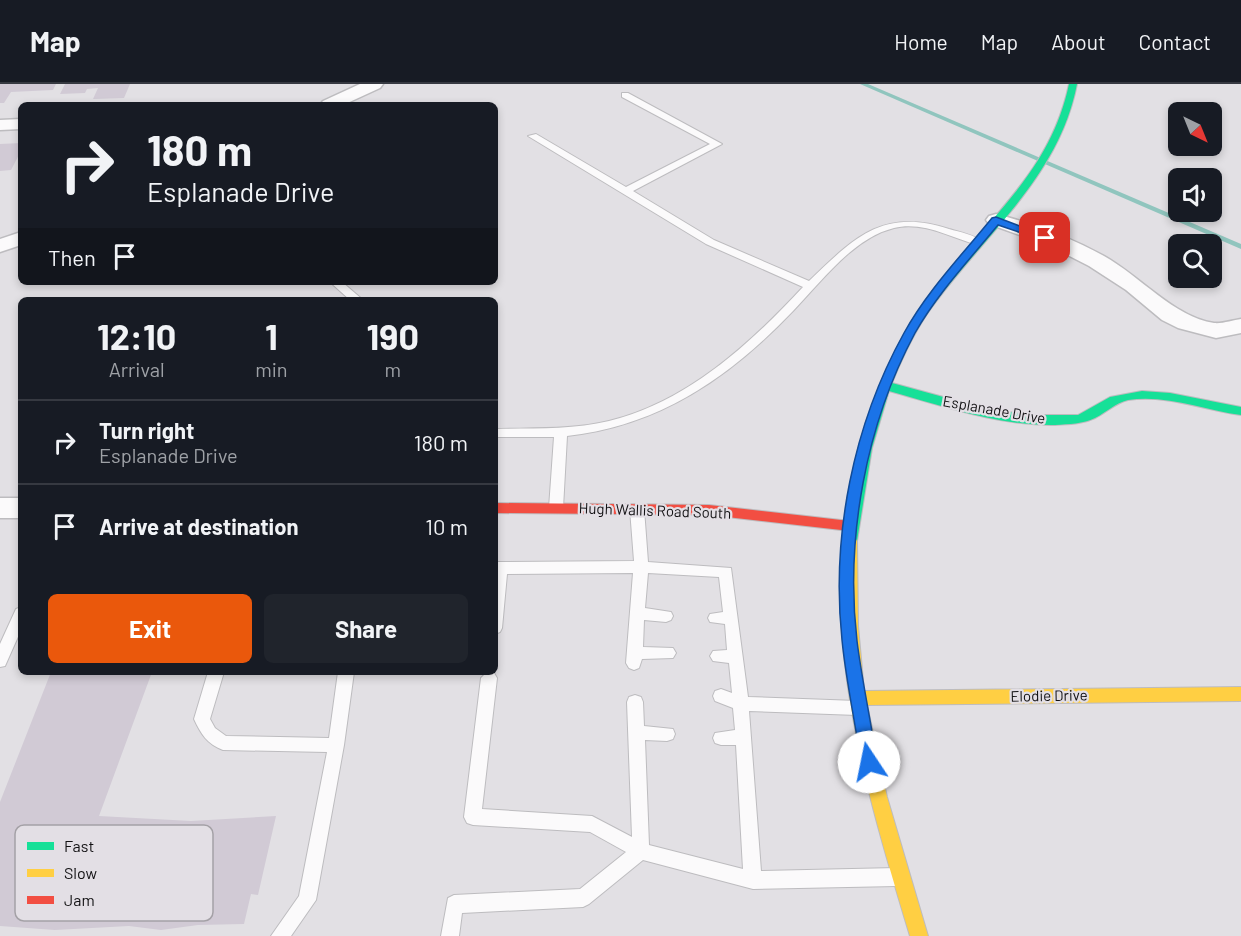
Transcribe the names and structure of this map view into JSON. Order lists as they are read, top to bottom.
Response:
{
  "streets": {
    "main road": ["Esplanade Drive", "Hugh Wallis Road South", "Elodie Drive"]
  },
  "legend": ["Fast", "Slow", "Jam"],
  "north": "bottom right",
  "page": {
    "header": "Map",
    "nav": [
      "Home",
      "Map",
      "About",
      "Contact"
    ],
    "turn": ["180 m", "Esplanade Drive"],
    "then": "Then",
    "eta": [
      "12:10",
      "Arrival",
      "1",
      "min",
      "190",
      "m"
    ],
    "list": [
      {
        "name": "Turn right",
        "note": "Esplanade Drive",
        "value": "180 m"
      },
      {
        "name": "Arrive at destination",
        "value": "10 m"
      }
    ],
    "buttons": ["Exit", "Share"]
  }
}
